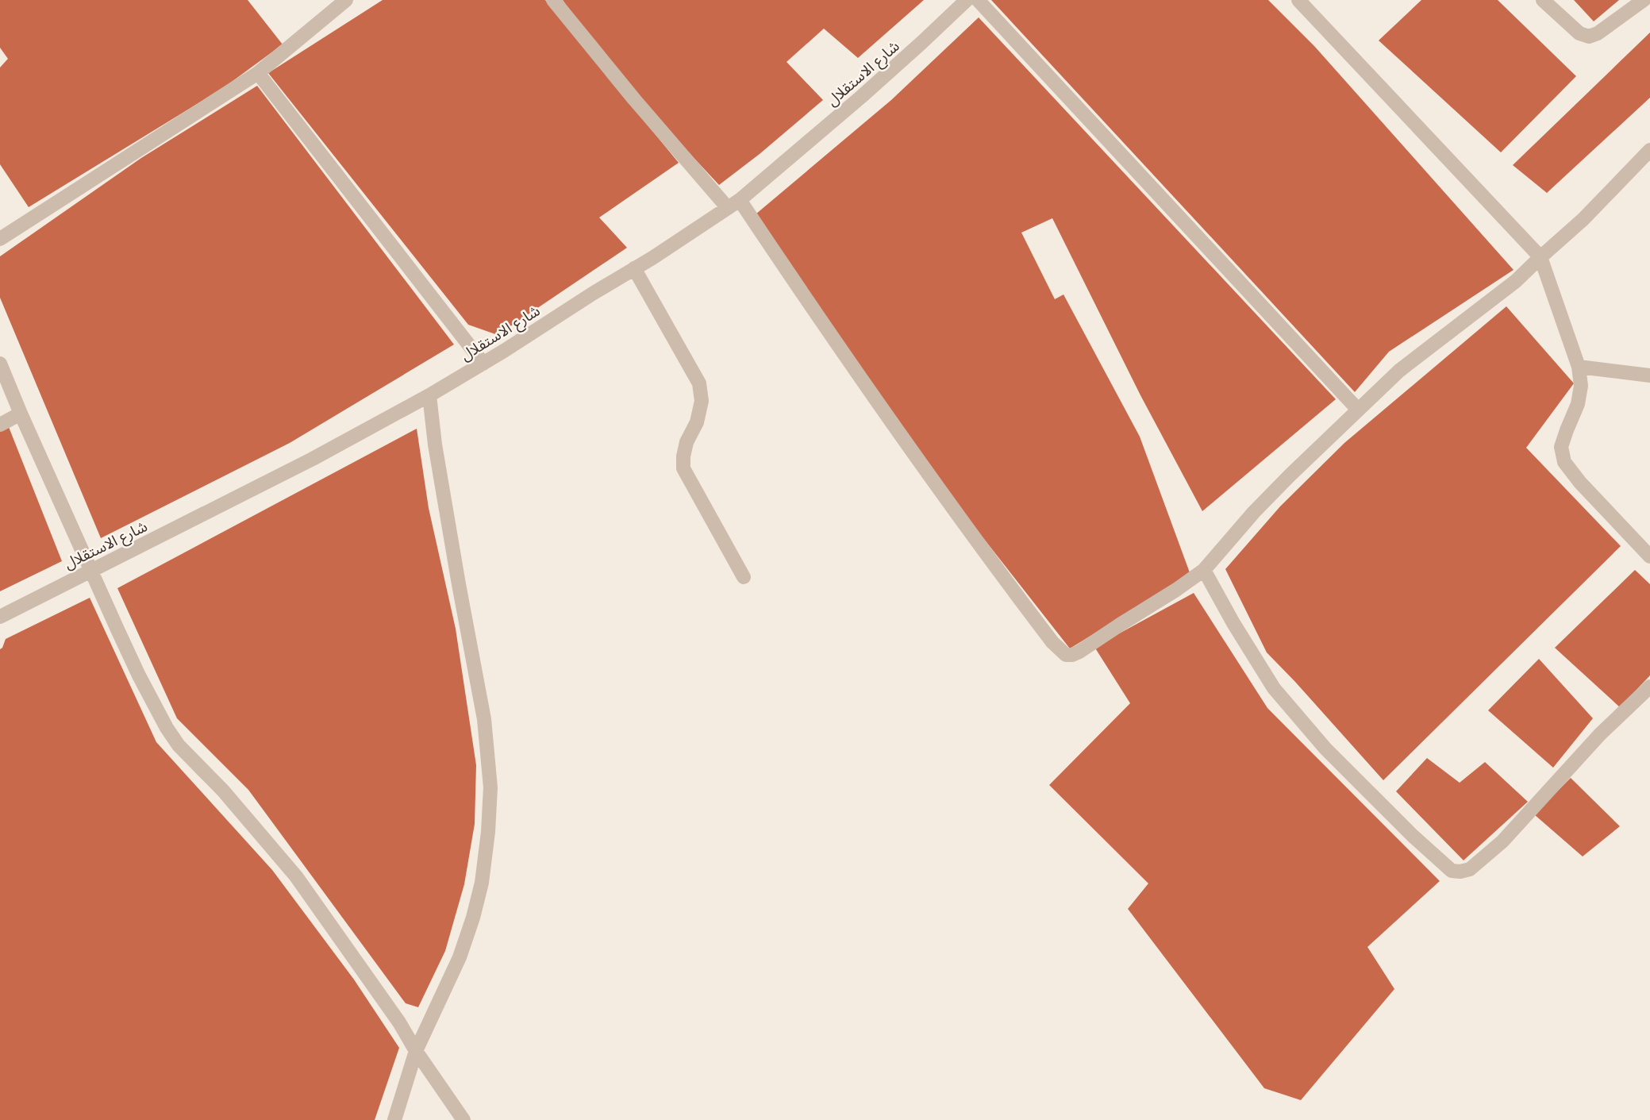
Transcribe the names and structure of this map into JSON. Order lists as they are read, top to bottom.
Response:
{
  "streets": {
    "street": ["شارع الاستقلال"]
  }
}
